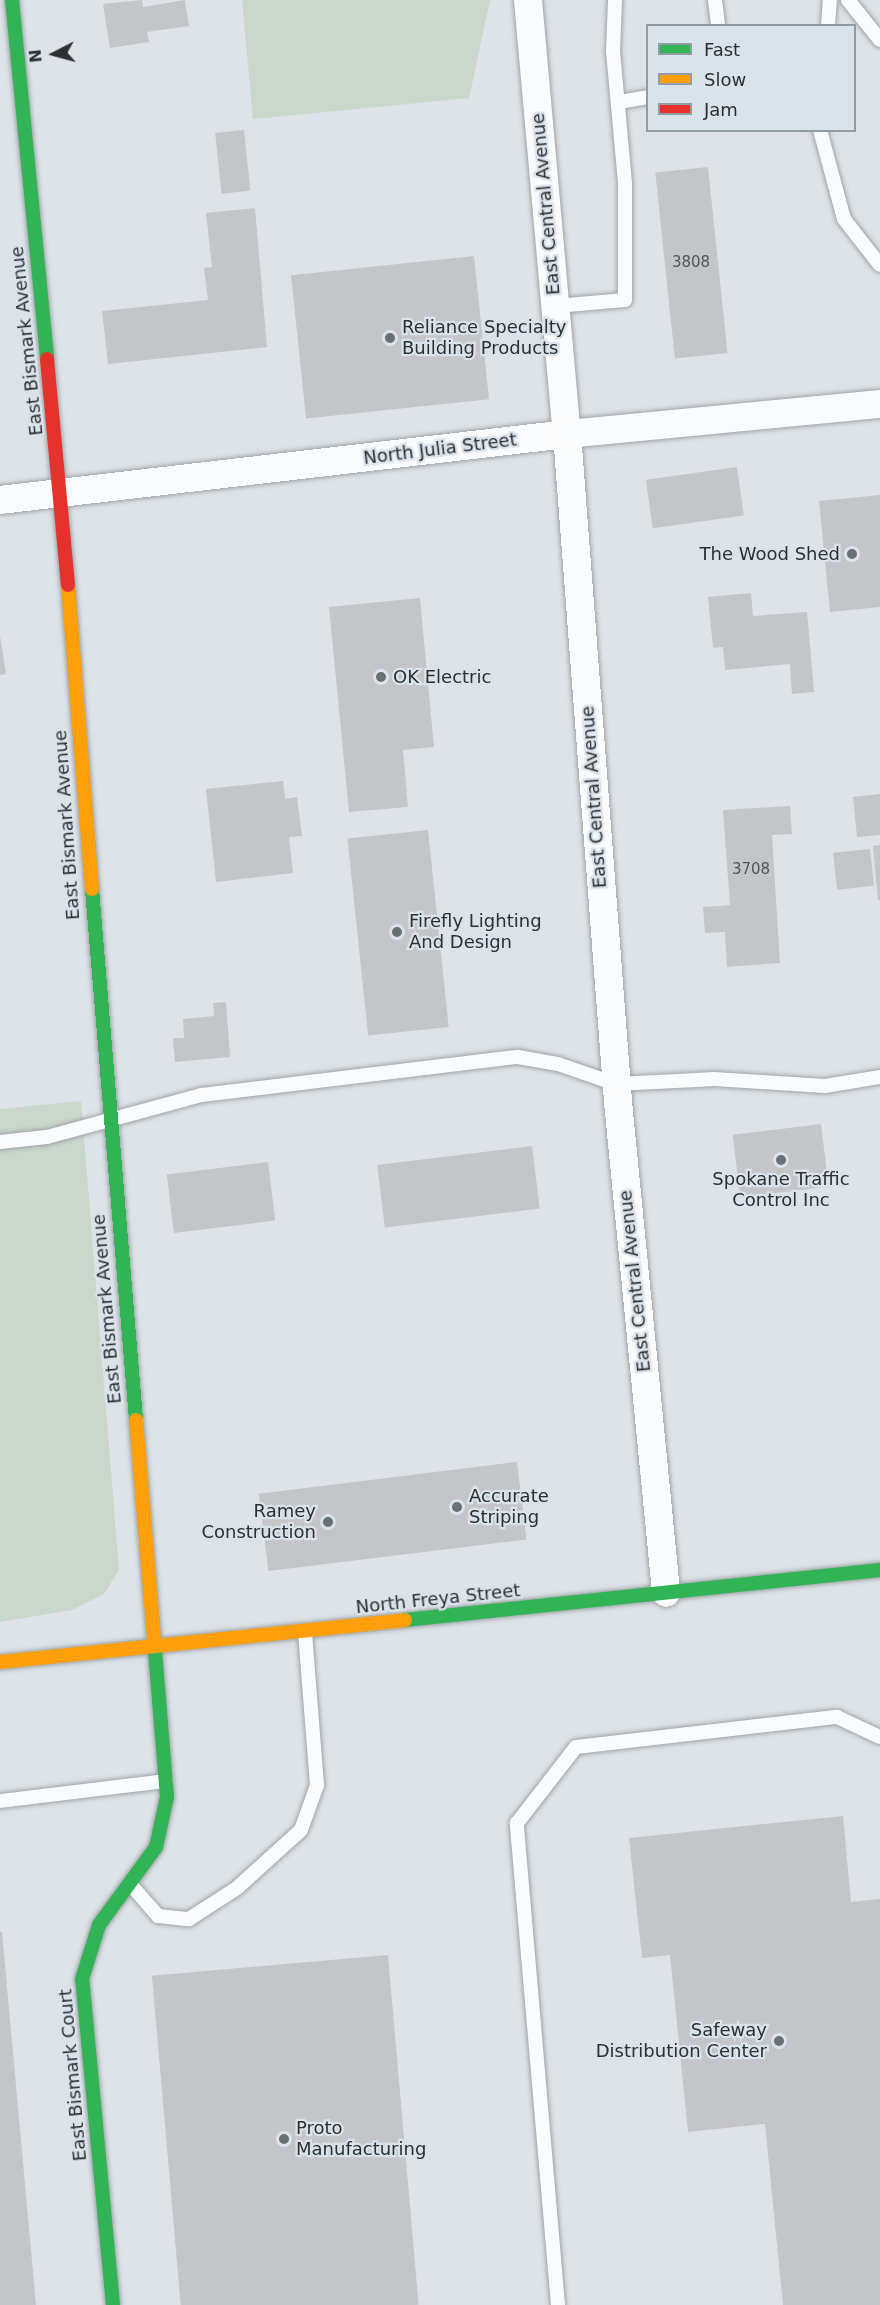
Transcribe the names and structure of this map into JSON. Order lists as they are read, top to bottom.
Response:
{
  "streets": {
    "street": [
      "East Central Avenue",
      "East Bismark Avenue",
      "North Julia Street",
      "North Freya Street",
      "East Bismark Court"
    ]
  },
  "crossings": [
    ["East Central Avenue", "North Julia Street"],
    ["East Central Avenue", "North Freya Street"],
    ["East Bismark Avenue", "North Julia Street"],
    ["East Bismark Avenue", "North Freya Street"],
    ["East Bismark Avenue", "East Bismark Court"],
    ["North Freya Street", "East Bismark Court"]
  ],
  "places": [
    "Reliance Specialty Building Products",
    "The Wood Shed",
    "OK Electric",
    "Firefly Lighting And Design",
    "Spokane Traffic Control Inc",
    "Accurate Striping",
    "Ramey Construction",
    "Safeway Distribution Center",
    "Proto Manufacturing"
  ],
  "house_numbers": ["3808", "3708"],
  "legend": ["Fast", "Slow", "Jam"],
  "north": "left"
}
